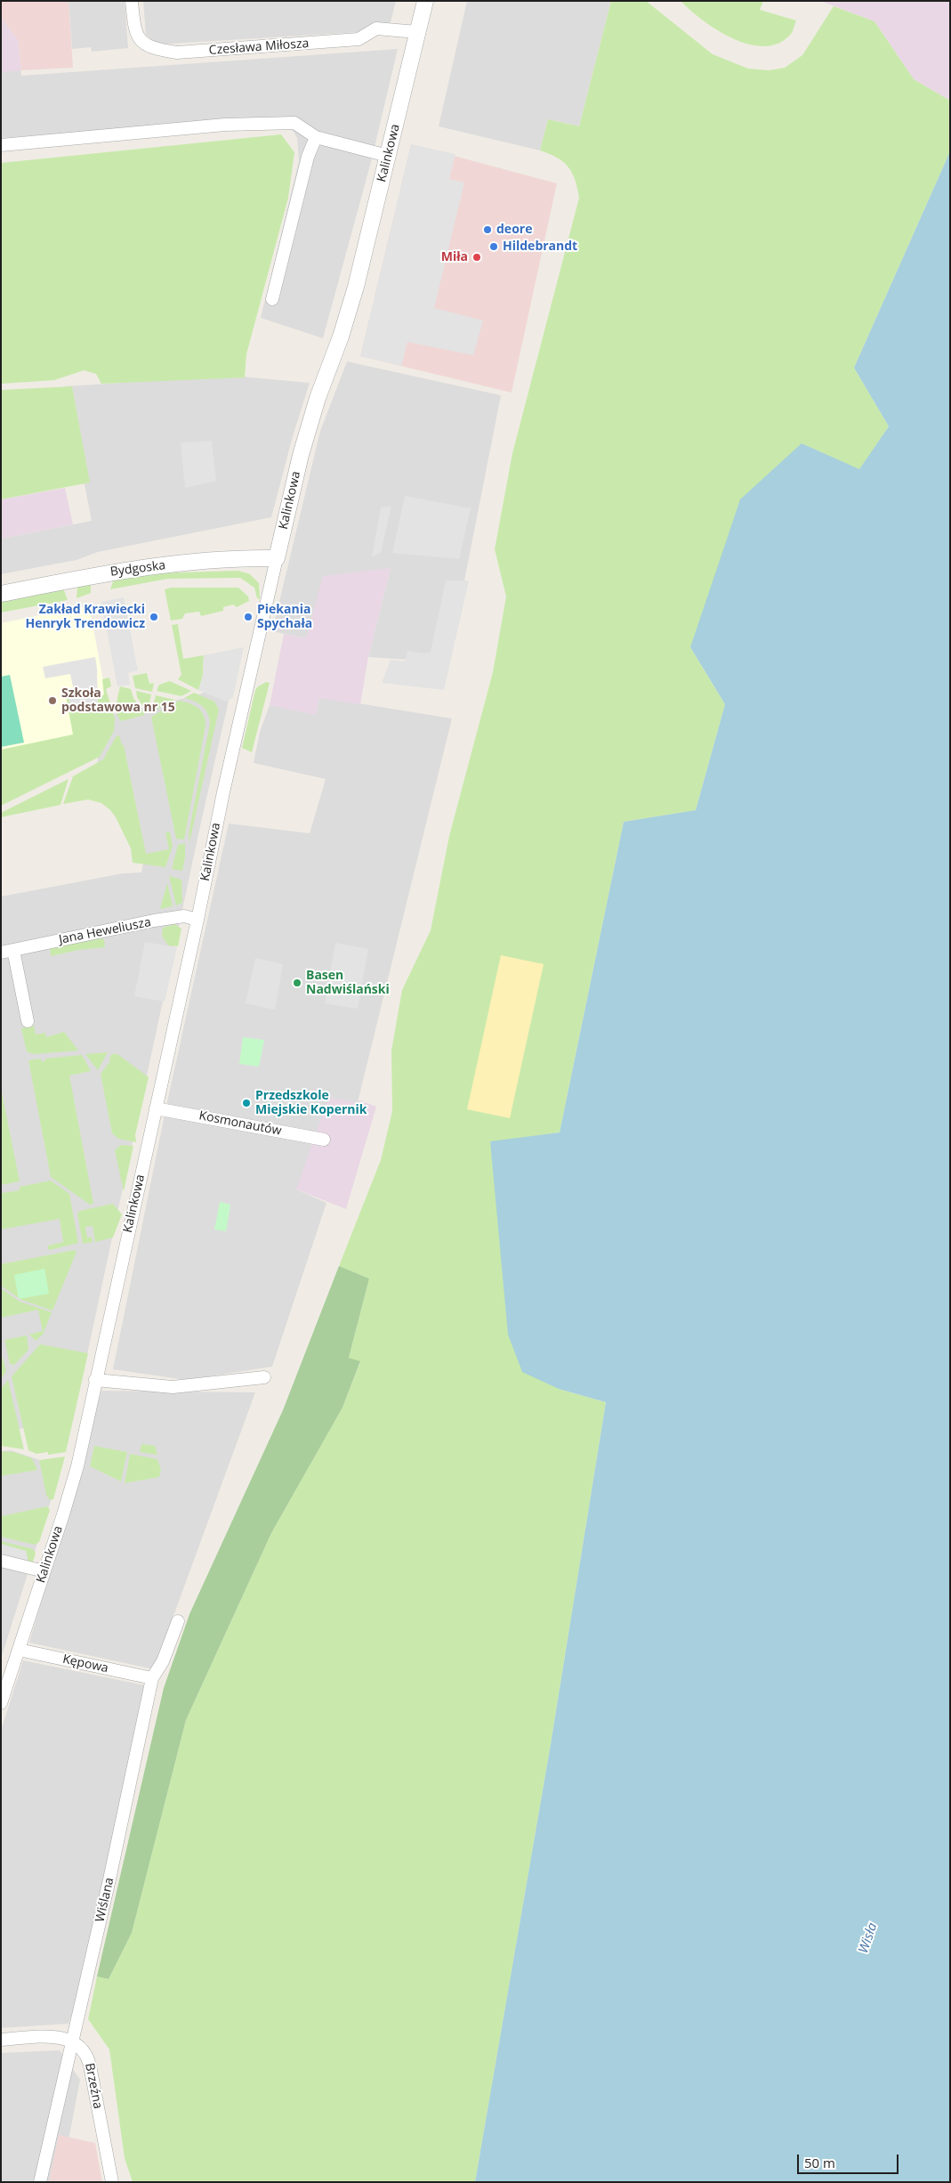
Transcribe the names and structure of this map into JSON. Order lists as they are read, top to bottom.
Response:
{
  "streets": {
    "street": [
      "Czesława Miłosza",
      "Kalinkowa",
      "Bydgoska",
      "Jana Heweliusza",
      "Kosmonautów",
      "Kępowa",
      "Wiślana",
      "Brzeźna"
    ]
  },
  "crossings": [
    ["Czesława Miłosza", "Kalinkowa"],
    ["Kalinkowa", "Bydgoska"],
    ["Kalinkowa", "Jana Heweliusza"],
    ["Kalinkowa", "Kosmonautów"],
    ["Kalinkowa", "Kępowa"],
    ["Kępowa", "Wiślana"],
    ["Wiślana", "Brzeźna"]
  ],
  "water": ["Wisła"],
  "places": [
    "deore",
    "Hildebrandt",
    "Miła",
    "Zakład Krawiecki Henryk Trendowicz",
    "Piekania Spychała",
    "Szkoła podstawowa nr 15",
    "Basen Nadwiślański",
    "Przedszkole Miejskie Kopernik"
  ],
  "scale_bar": "50 m"
}
